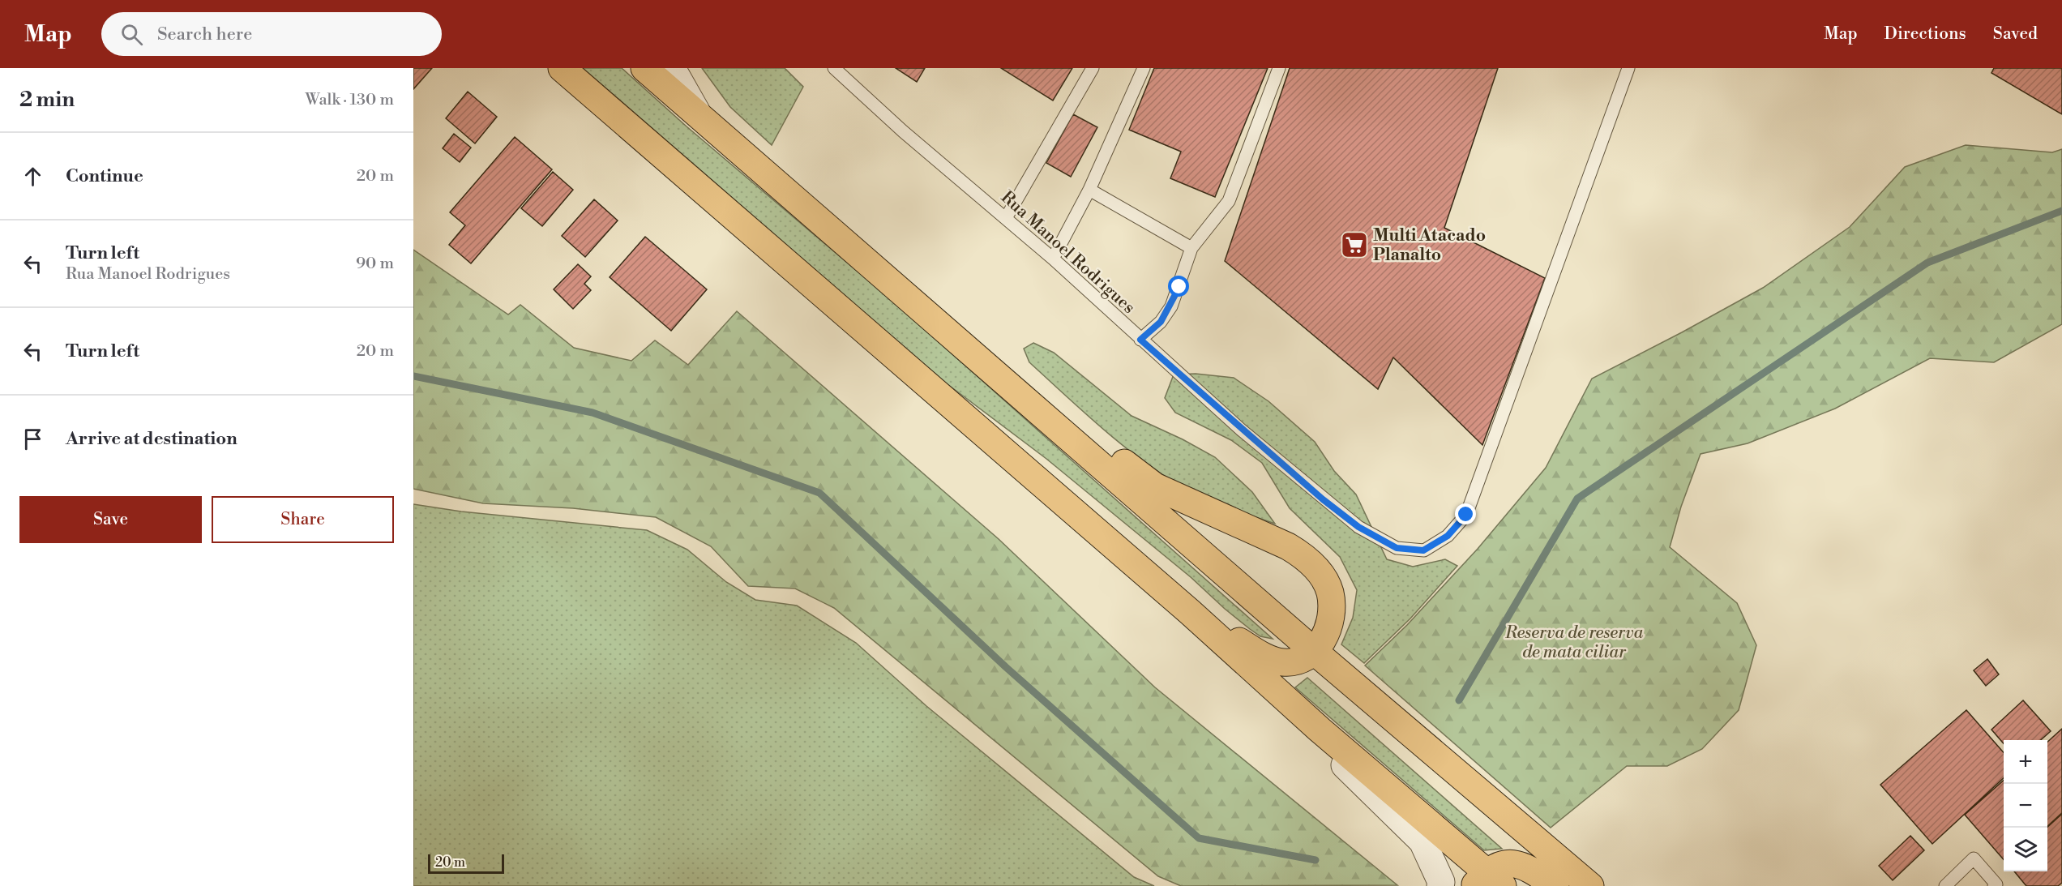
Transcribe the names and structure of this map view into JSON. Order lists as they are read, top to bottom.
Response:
{
  "streets": {
    "lane": ["Rua Manoel Rodrigues"]
  },
  "parks": ["Reserva de reserva de mata ciliar"],
  "places": {
    "supermarket": ["Multi Atacado Planalto"]
  },
  "scale_bar": "20 m",
  "page": {
    "header": "Map",
    "search": "Search here",
    "nav": ["Map", "Directions", "Saved"],
    "heading": ["2 min", "Walk · 130 m"],
    "list": [
      ["Continue", "20 m"],
      ["Turn left", "Rua Manoel Rodrigues", "90 m"],
      ["Turn left", "20 m"],
      "Arrive at destination"
    ],
    "buttons": ["Save", "Share"],
    "map_buttons": ["+", "−"],
    "scale": "20 m"
  }
}
